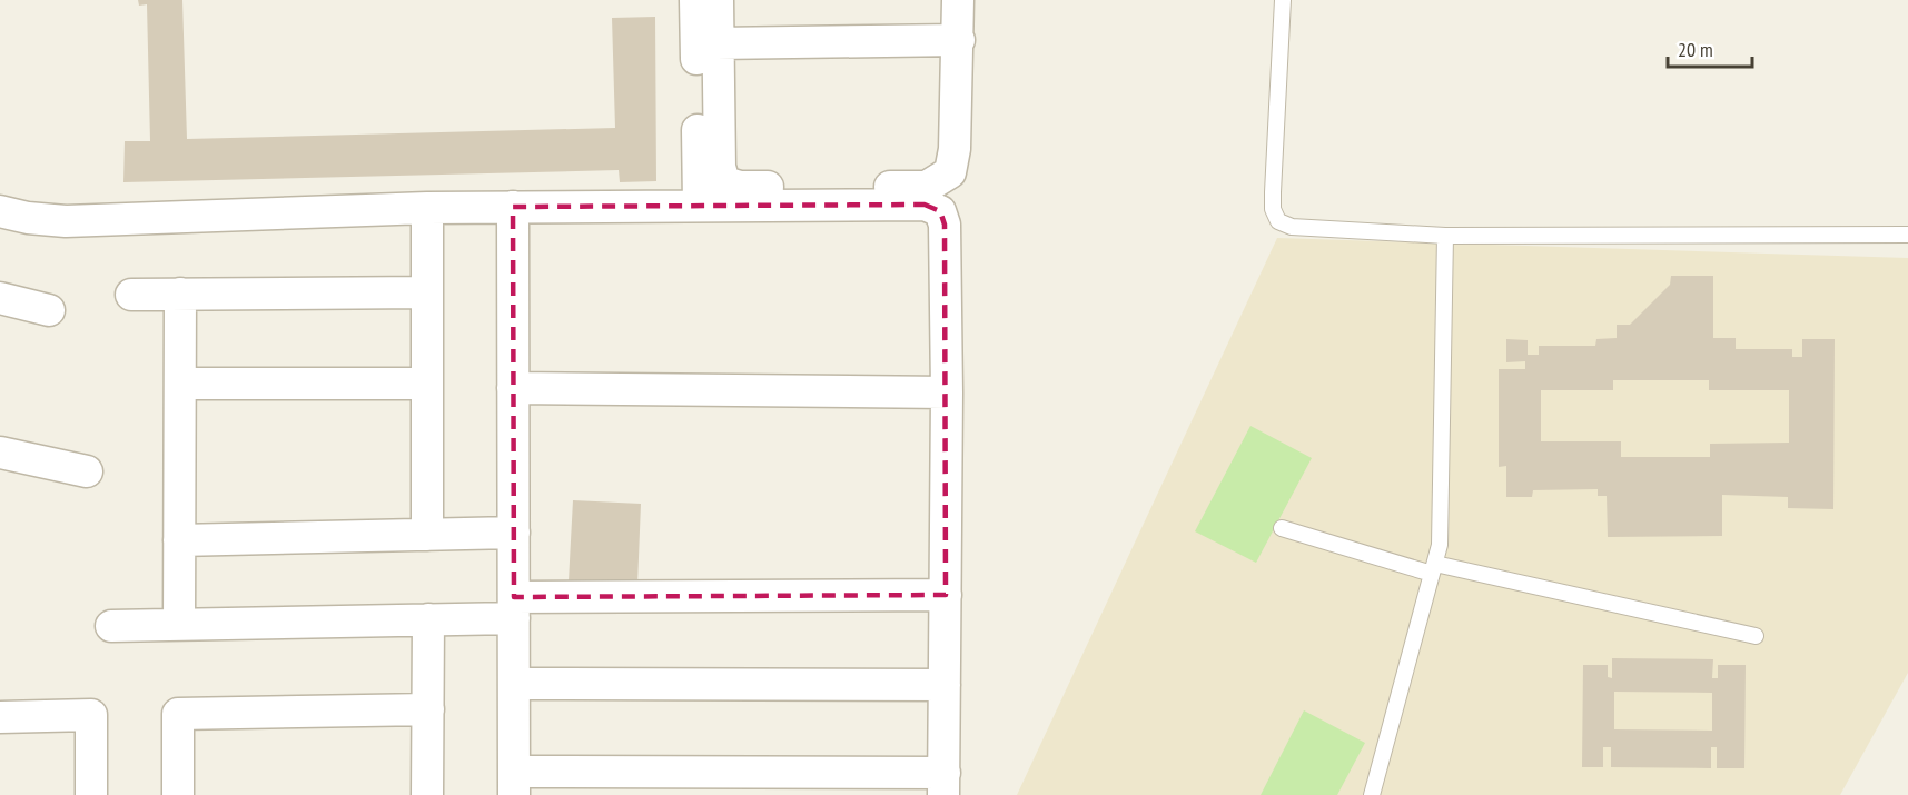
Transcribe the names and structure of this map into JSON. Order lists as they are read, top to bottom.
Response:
{
  "scale_bar": "20 m"
}
